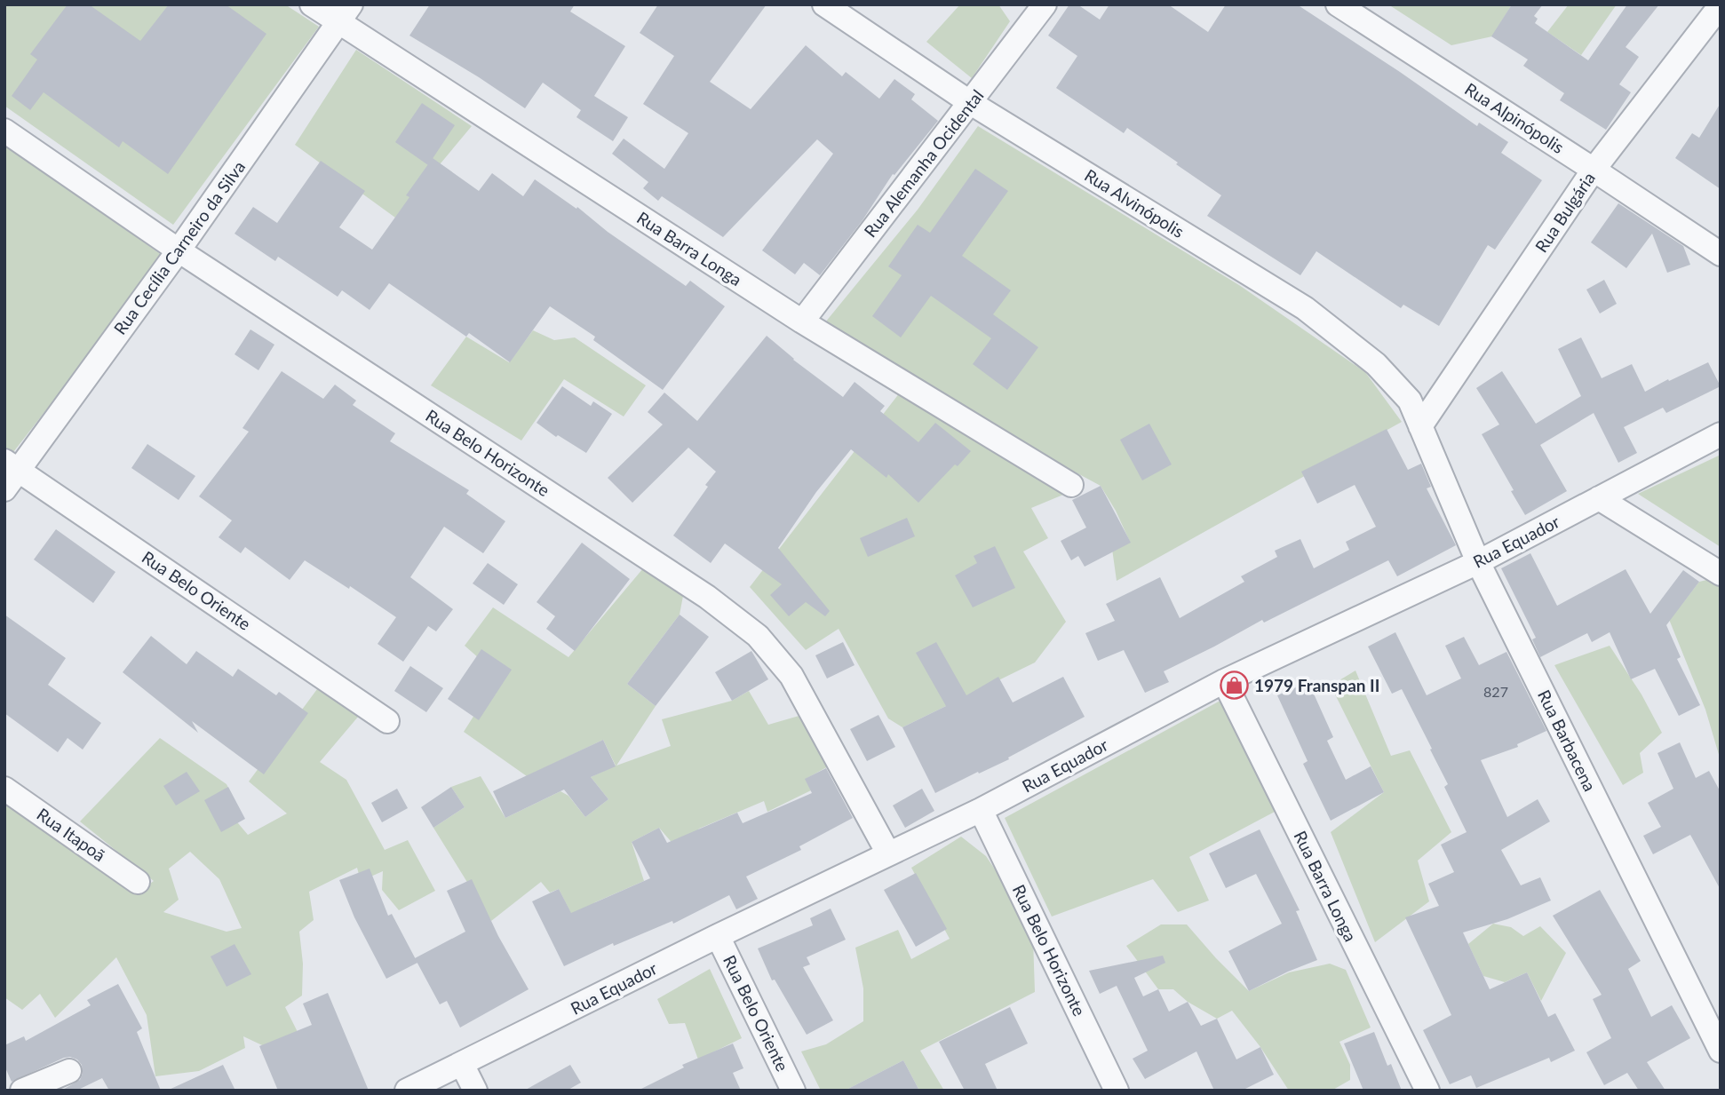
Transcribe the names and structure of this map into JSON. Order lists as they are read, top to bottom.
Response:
{
  "streets": {
    "street": [
      "Rua Alpinópolis",
      "Rua Alemanha Ocidental",
      "Rua Alvinópolis",
      "Rua Bulgária",
      "Rua Cecília Carneiro da Silva",
      "Rua Barra Longa",
      "Rua Belo Horizonte",
      "Rua Equador",
      "Rua Belo Oriente",
      "Rua Barbacena",
      "Rua Itapoã"
    ]
  },
  "crossings": [
    ["Rua Alpinópolis", "Rua Bulgária"],
    ["Rua Alemanha Ocidental", "Rua Alvinópolis"],
    ["Rua Alemanha Ocidental", "Rua Barra Longa"],
    ["Rua Alvinópolis", "Rua Bulgária"],
    ["Rua Alvinópolis", "Rua Barbacena"],
    ["Rua Bulgária", "Rua Barbacena"],
    ["Rua Cecília Carneiro da Silva", "Rua Barra Longa"],
    ["Rua Cecília Carneiro da Silva", "Rua Belo Horizonte"],
    ["Rua Cecília Carneiro da Silva", "Rua Belo Oriente"],
    ["Rua Barra Longa", "Rua Equador"],
    ["Rua Belo Horizonte", "Rua Equador"],
    ["Rua Equador", "Rua Belo Oriente"],
    ["Rua Equador", "Rua Barbacena"]
  ],
  "places": {
    "shop": ["1979 Franspan II"]
  },
  "house_numbers": ["827"]
}
